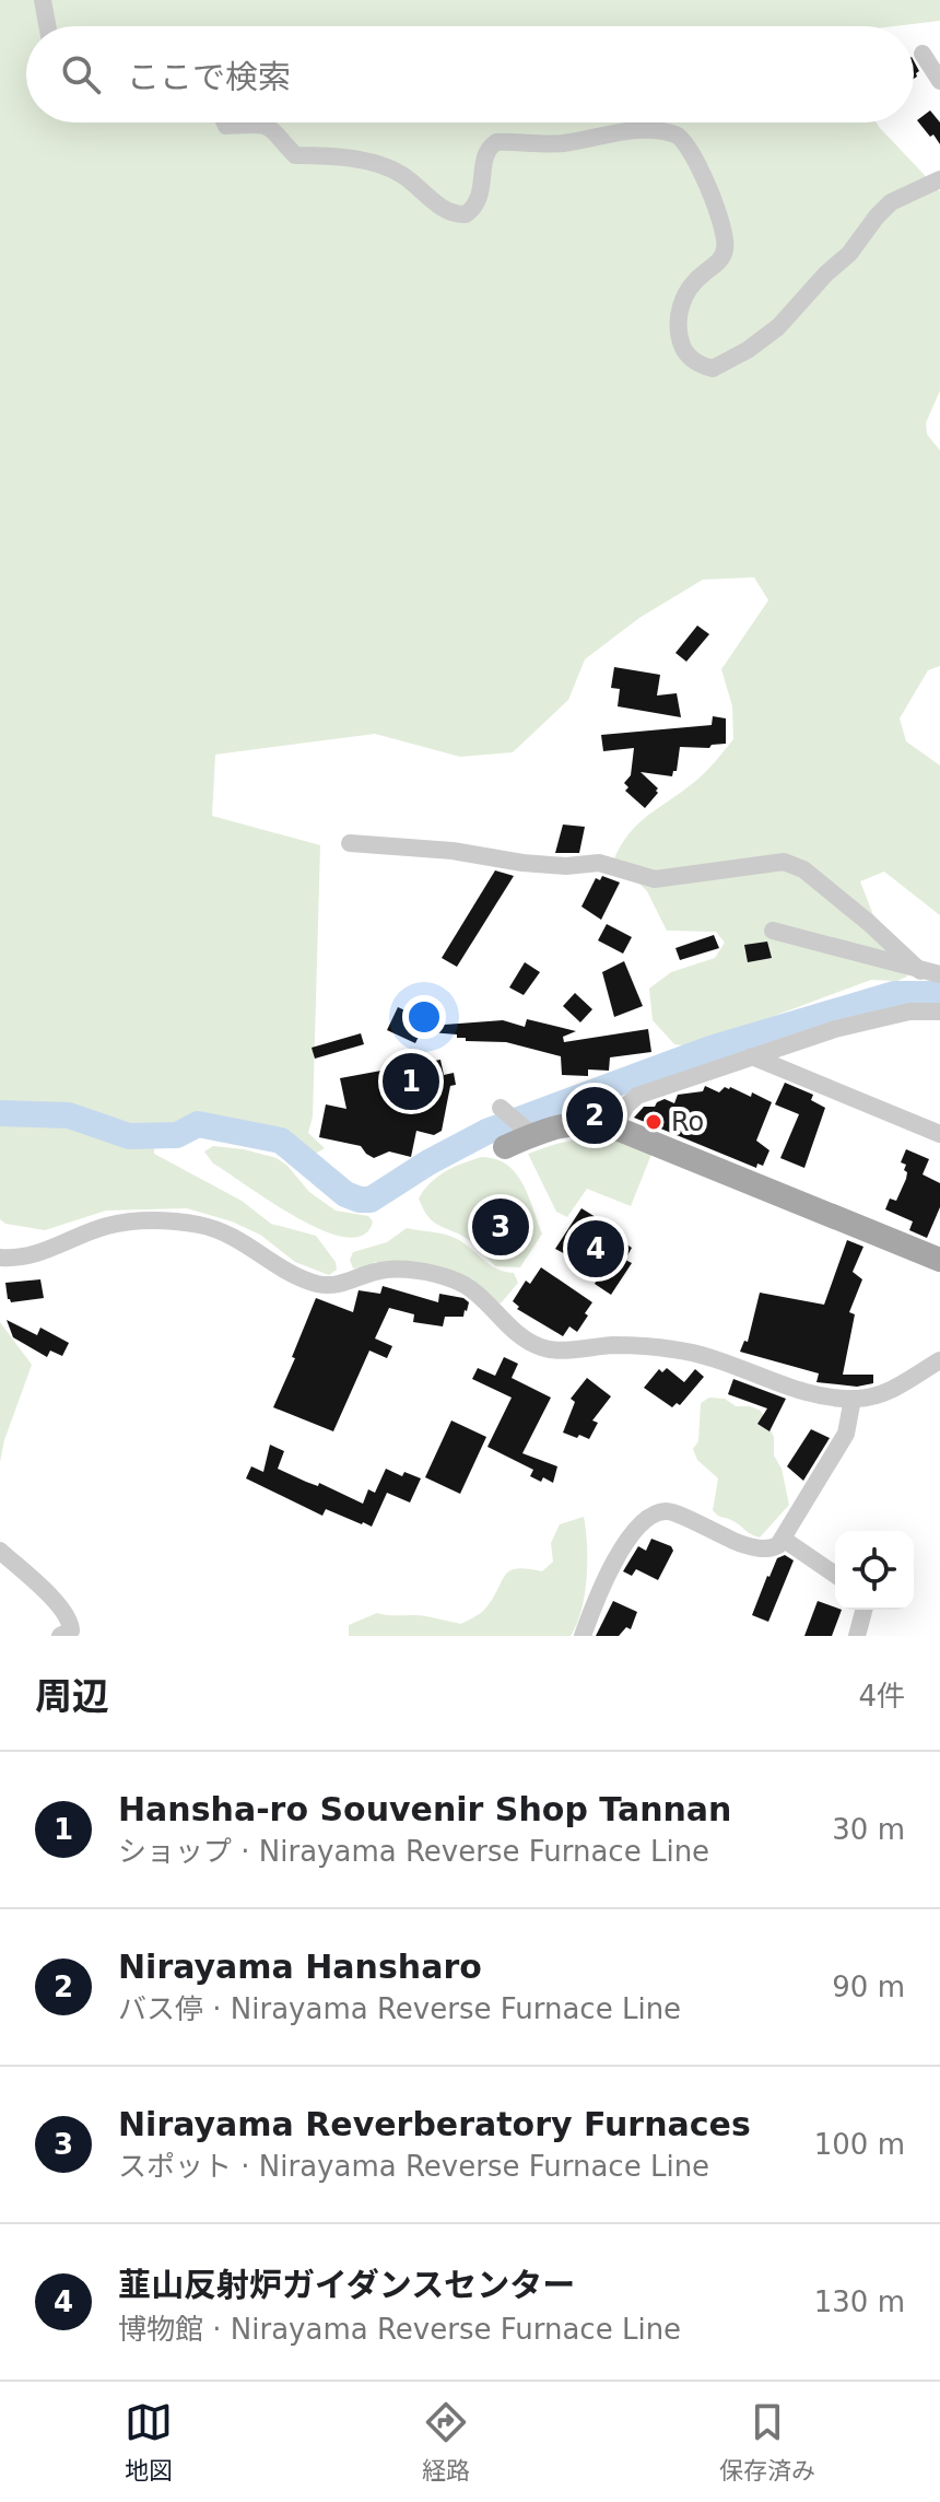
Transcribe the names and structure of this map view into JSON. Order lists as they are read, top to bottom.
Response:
{
  "places": ["Ro"],
  "page": {
    "search": "ここで検索",
    "pins": [
      "1",
      "2",
      "3",
      "4"
    ],
    "heading": ["周辺", "4件"],
    "list": [
      {
        "mark": "1",
        "name": "Hansha-ro Souvenir Shop Tannan",
        "note": "ショップ · Nirayama Reverse Furnace Line",
        "value": "30 m"
      },
      {
        "mark": "2",
        "name": "Nirayama Hansharo",
        "note": "バス停 · Nirayama Reverse Furnace Line",
        "value": "90 m"
      },
      {
        "mark": "3",
        "name": "Nirayama Reverberatory Furnaces",
        "note": "スポット · Nirayama Reverse Furnace Line",
        "value": "100 m"
      },
      {
        "mark": "4",
        "name": "韮山反射炉ガイダンスセンター",
        "note": "博物館 · Nirayama Reverse Furnace Line",
        "value": "130 m"
      }
    ],
    "nav": ["地図", "経路", "保存済み"]
  }
}
